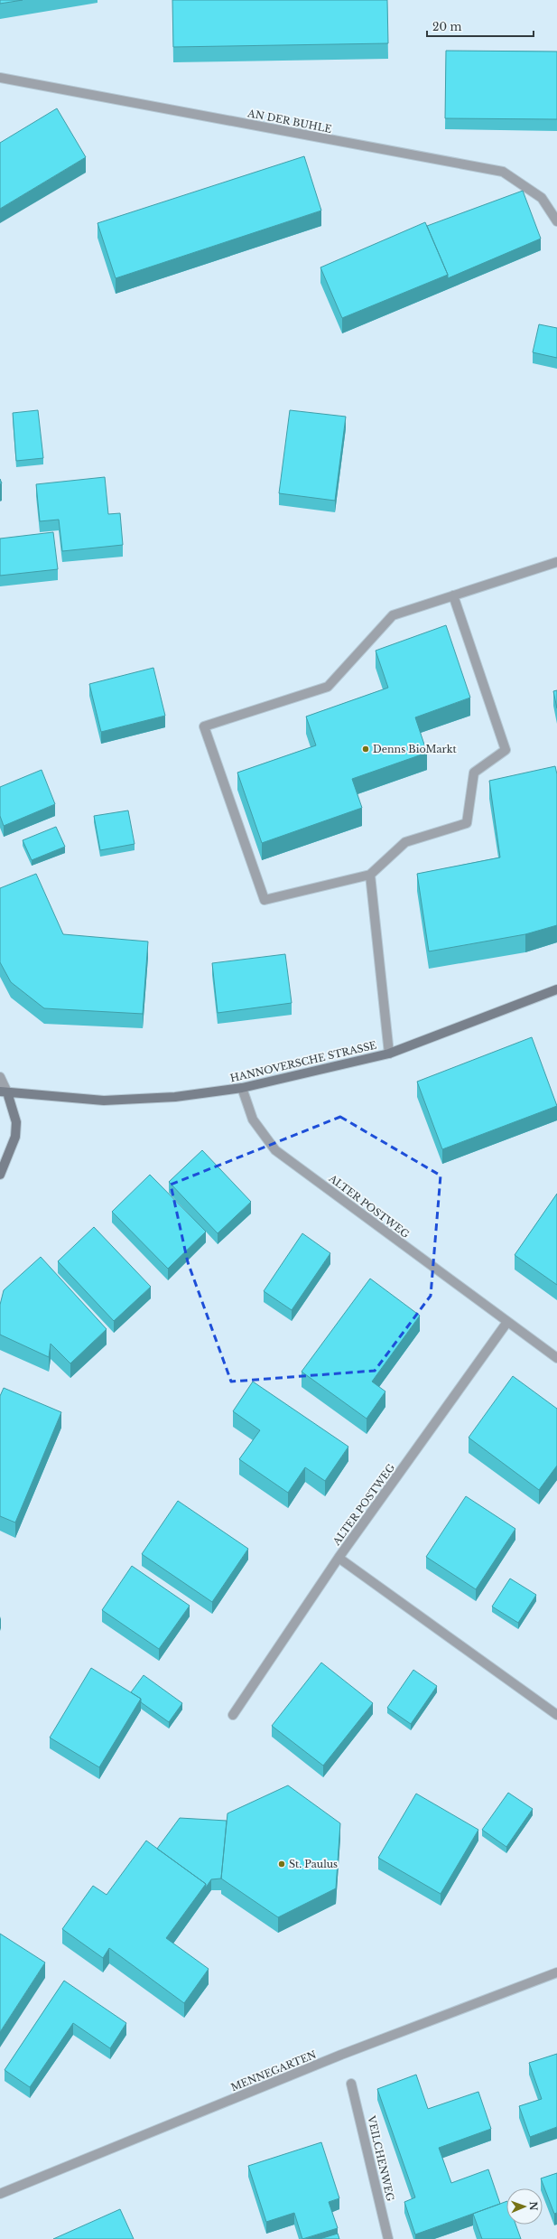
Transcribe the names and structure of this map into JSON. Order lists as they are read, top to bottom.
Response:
{
  "streets": {
    "main road": ["HANNOVERSCHE STRASSE"],
    "street": [
      "AN DER BUHLE",
      "ALTER POSTWEG",
      "MENNEGARTEN",
      "VEILCHENWEG"
    ]
  },
  "crossings": [
    ["HANNOVERSCHE STRASSE", "ALTER POSTWEG"]
  ],
  "places": ["Denns BioMarkt", "St. Paulus"],
  "scale_bar": "20 m",
  "north": "right"
}
